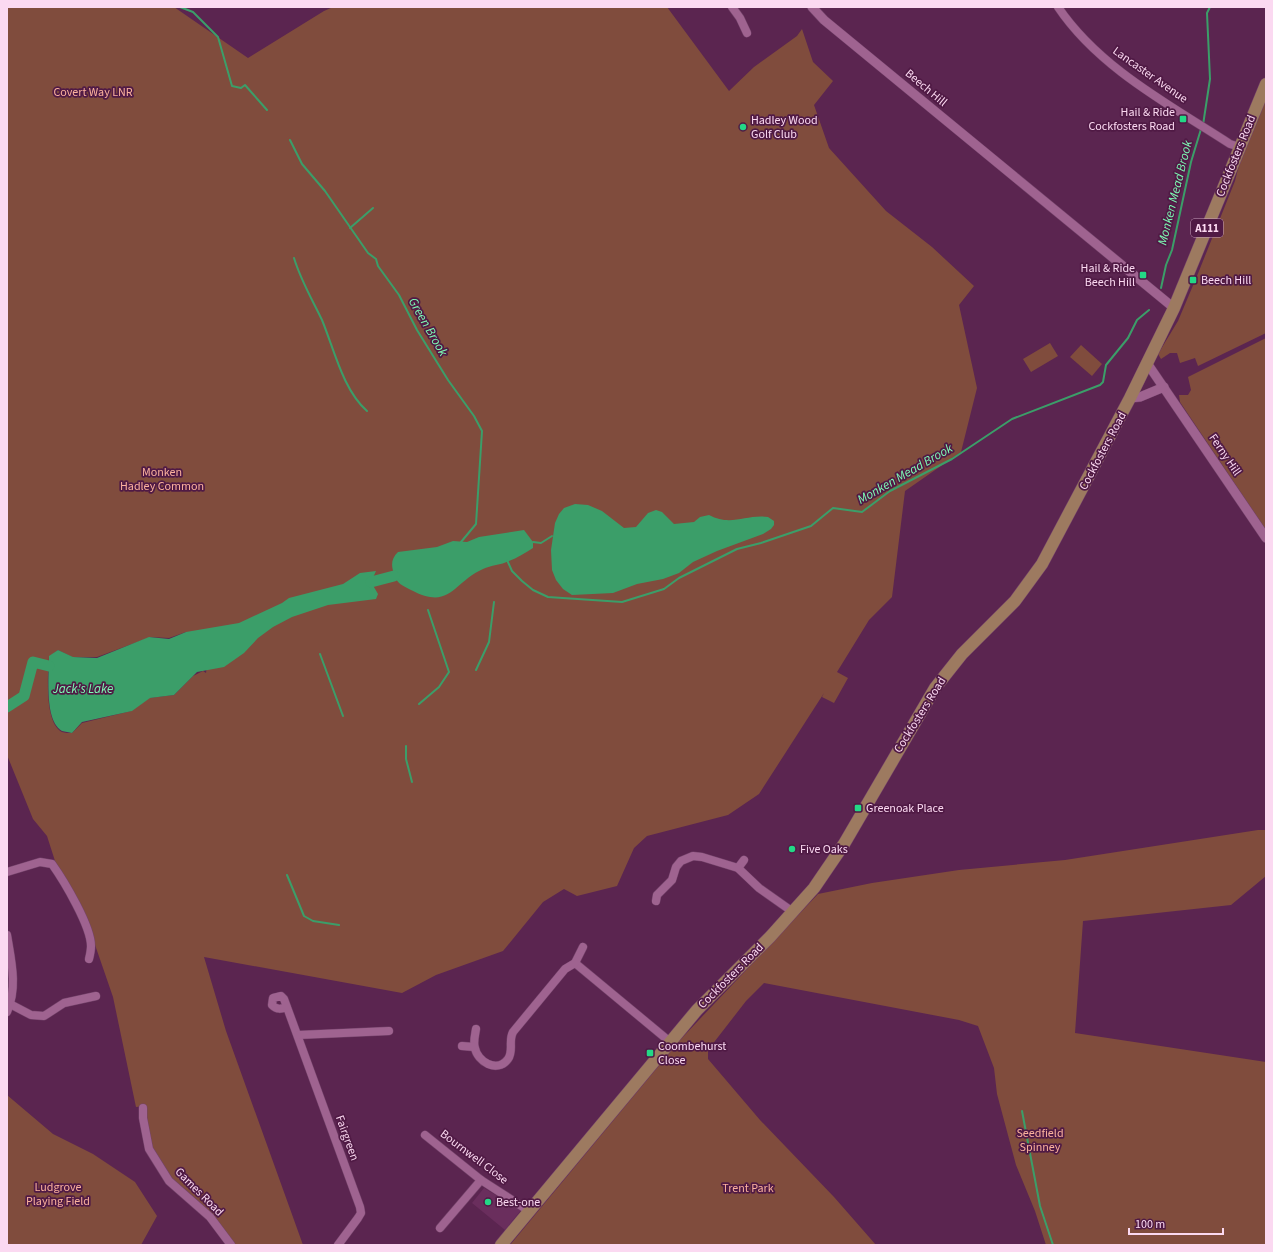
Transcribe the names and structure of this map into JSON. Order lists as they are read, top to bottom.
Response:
{
  "streets": {
    "main road": ["Cockfosters Road", "A111"],
    "street": [
      "Lancaster Avenue",
      "Beech Hill",
      "Ferny Hill",
      "Fairgreen",
      "Bournwell Close",
      "Games Road"
    ]
  },
  "crossings": [
    ["Lancaster Avenue", "Cockfosters Road"],
    ["Beech Hill", "Cockfosters Road"],
    ["Cockfosters Road", "Ferny Hill"],
    ["Cockfosters Road", "Bournwell Close"]
  ],
  "water": ["Monken Mead Brook", "Green Brook", "Jack's Lake"],
  "parks": [
    "Covert Way LNR",
    "Monken Hadley Common",
    "Seedfield Spinney",
    "Ludgrove Playing Field",
    "Trent Park"
  ],
  "places": {
    "transit": [
      "Hail & Ride Cockfosters Road",
      "Hail & Ride Beech Hill",
      "Beech Hill",
      "Greenoak Place",
      "Coombehurst Close"
    ],
    "other": ["Hadley Wood Golf Club", "Five Oaks", "Best-one"]
  },
  "scale_bar": "100 m"
}
